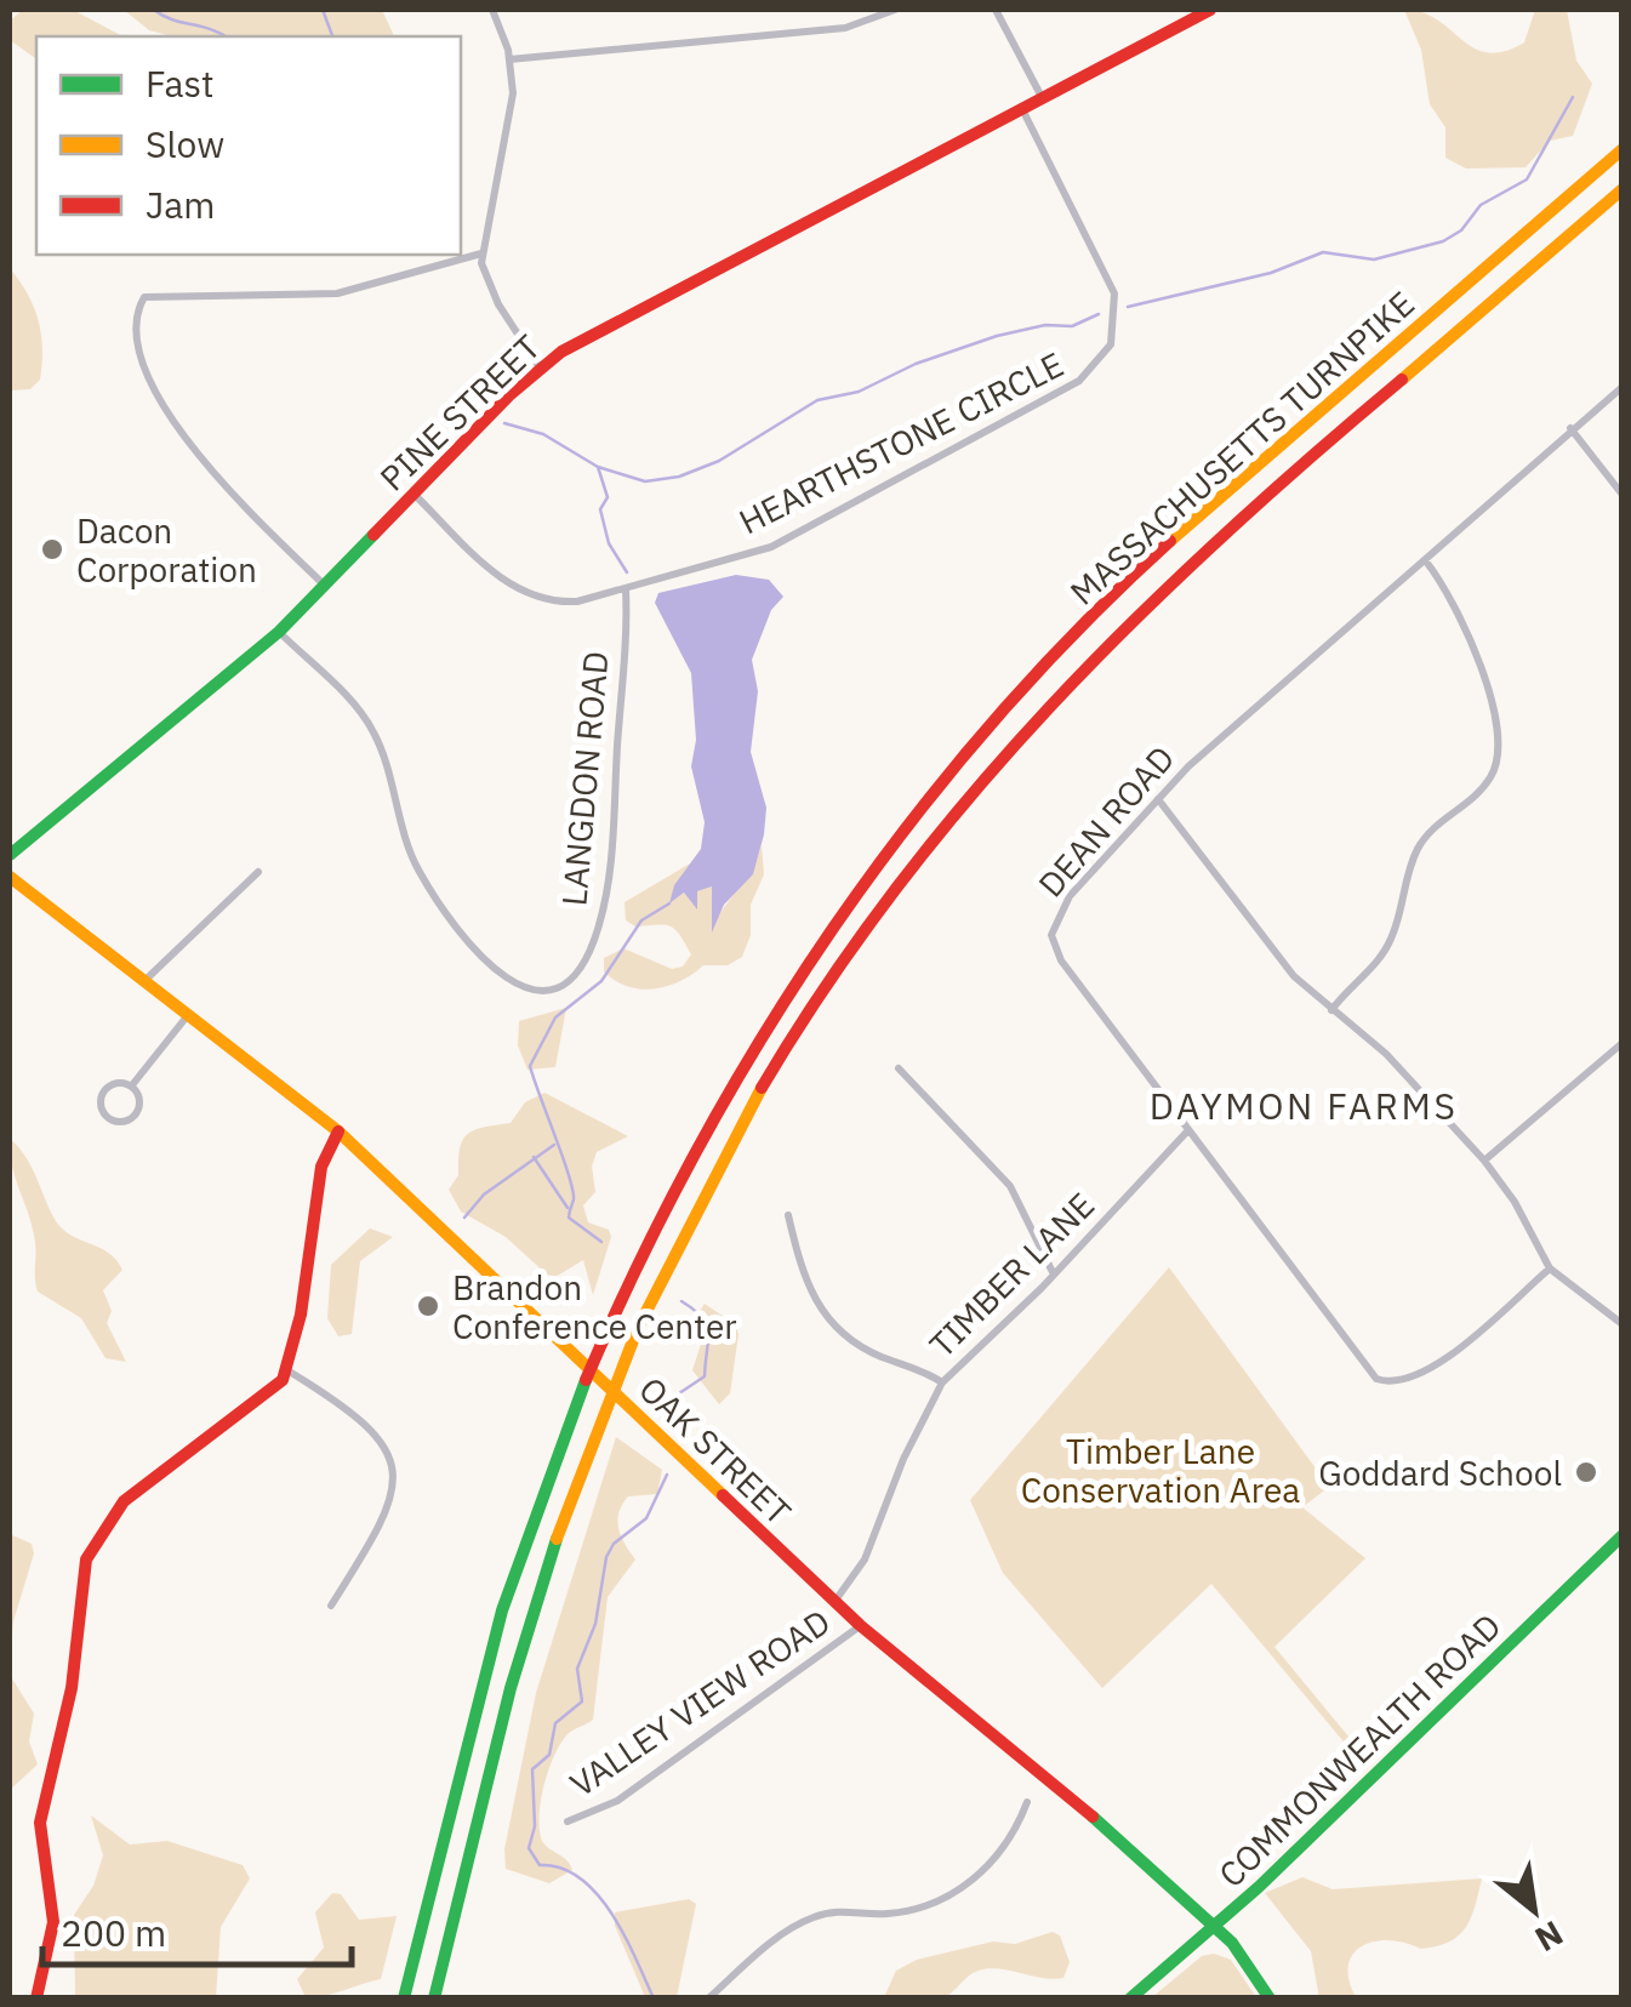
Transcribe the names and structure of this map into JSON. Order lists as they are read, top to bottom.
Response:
{
  "streets": {
    "main road": [
      "PINE STREET",
      "MASSACHUSETTS TURNPIKE",
      "OAK STREET",
      "COMMONWEALTH ROAD"
    ],
    "street": [
      "HEARTHSTONE CIRCLE",
      "LANGDON ROAD",
      "DEAN ROAD",
      "TIMBER LANE",
      "VALLEY VIEW ROAD"
    ]
  },
  "crossings": [
    ["PINE STREET", "HEARTHSTONE CIRCLE"],
    ["PINE STREET", "LANGDON ROAD"],
    ["HEARTHSTONE CIRCLE", "LANGDON ROAD"],
    ["DEAN ROAD", "TIMBER LANE"],
    ["TIMBER LANE", "OAK STREET"],
    ["OAK STREET", "VALLEY VIEW ROAD"],
    ["OAK STREET", "COMMONWEALTH ROAD"]
  ],
  "districts": ["DAYMON FARMS"],
  "parks": ["Timber Lane Conservation Area"],
  "places": ["Dacon Corporation", "Brandon Conference Center", "Goddard School"],
  "legend": ["Fast", "Slow", "Jam"],
  "scale_bar": "200 m",
  "north": "bottom right"
}
